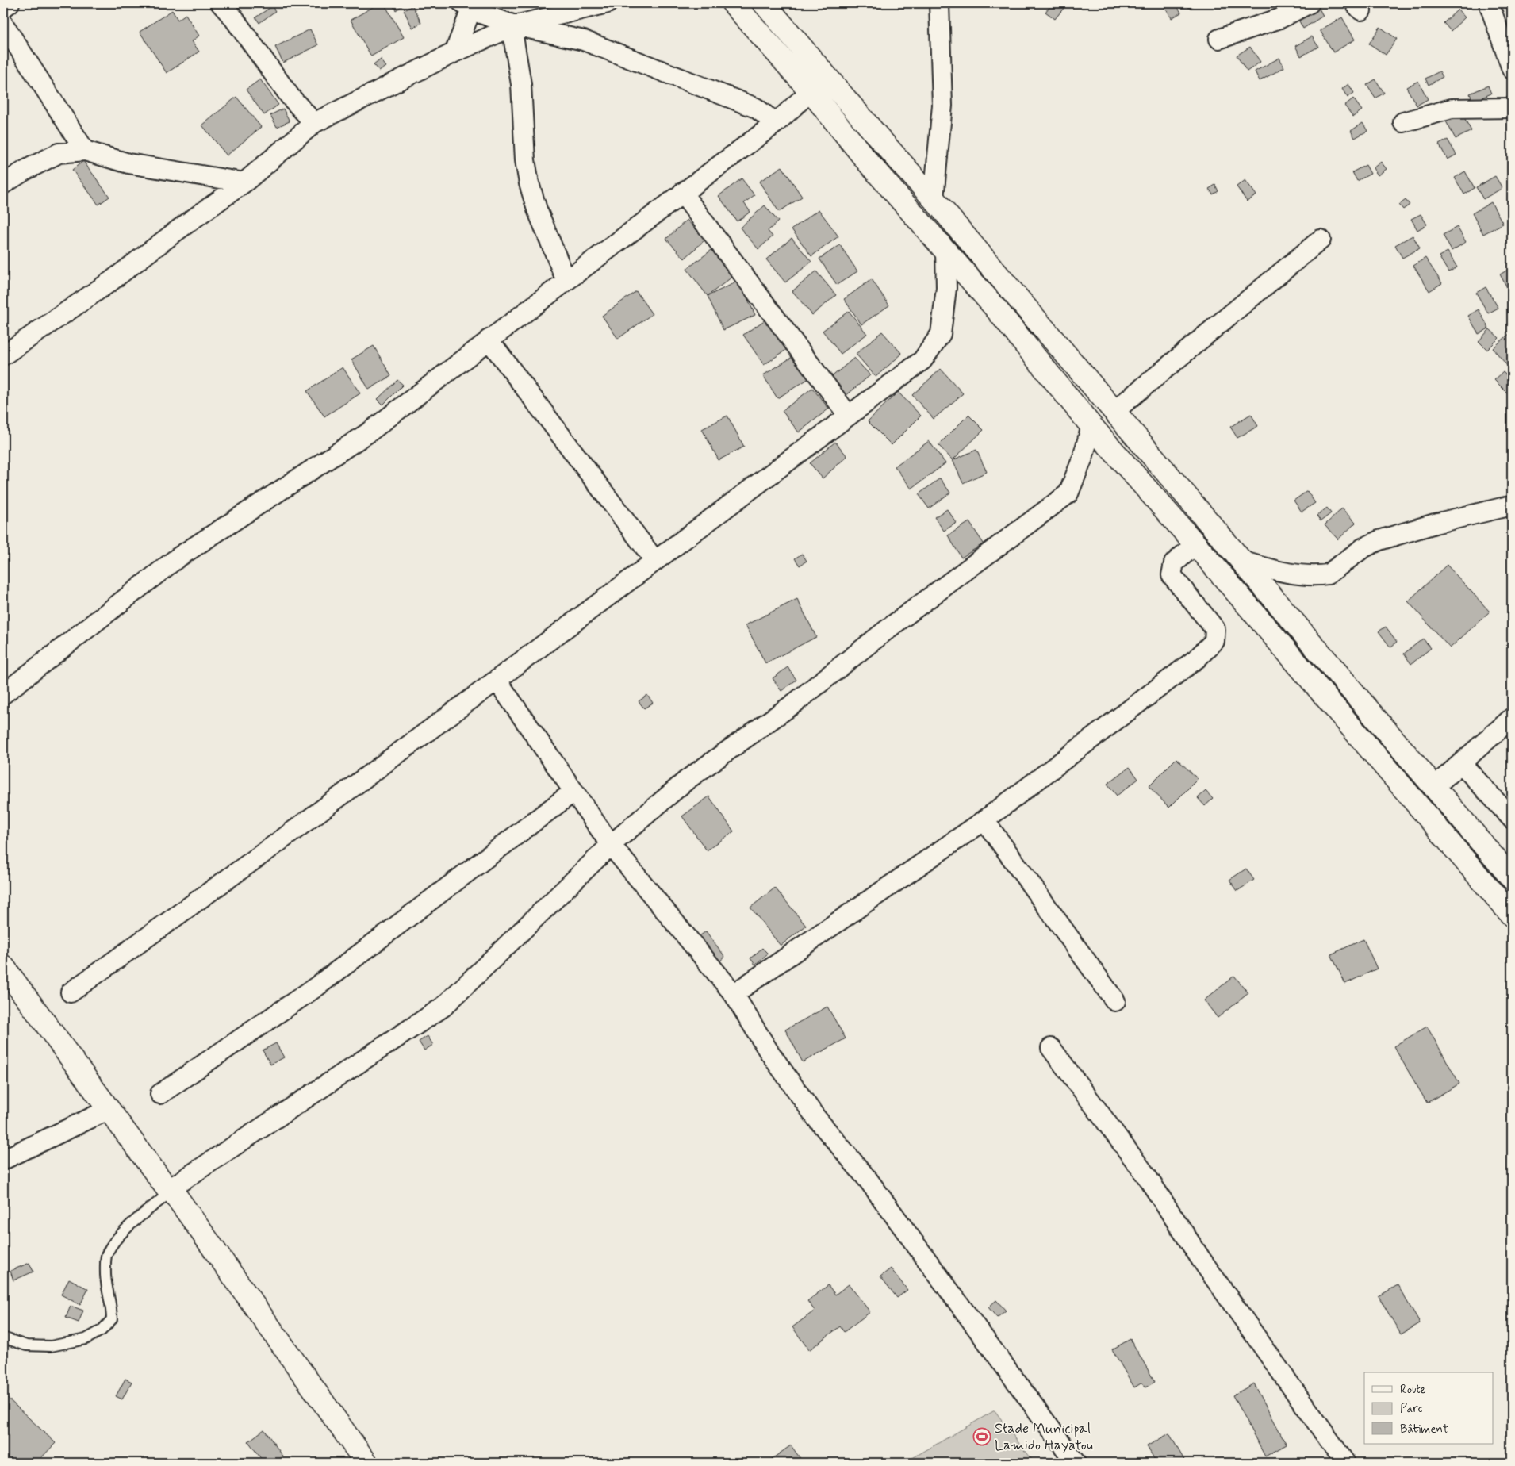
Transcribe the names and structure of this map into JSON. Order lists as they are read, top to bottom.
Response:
{
  "places": {
    "sports": ["Stade Municipal Lamido Hayatou"]
  },
  "legend": ["Route", "Parc", "Bâtiment"]
}
